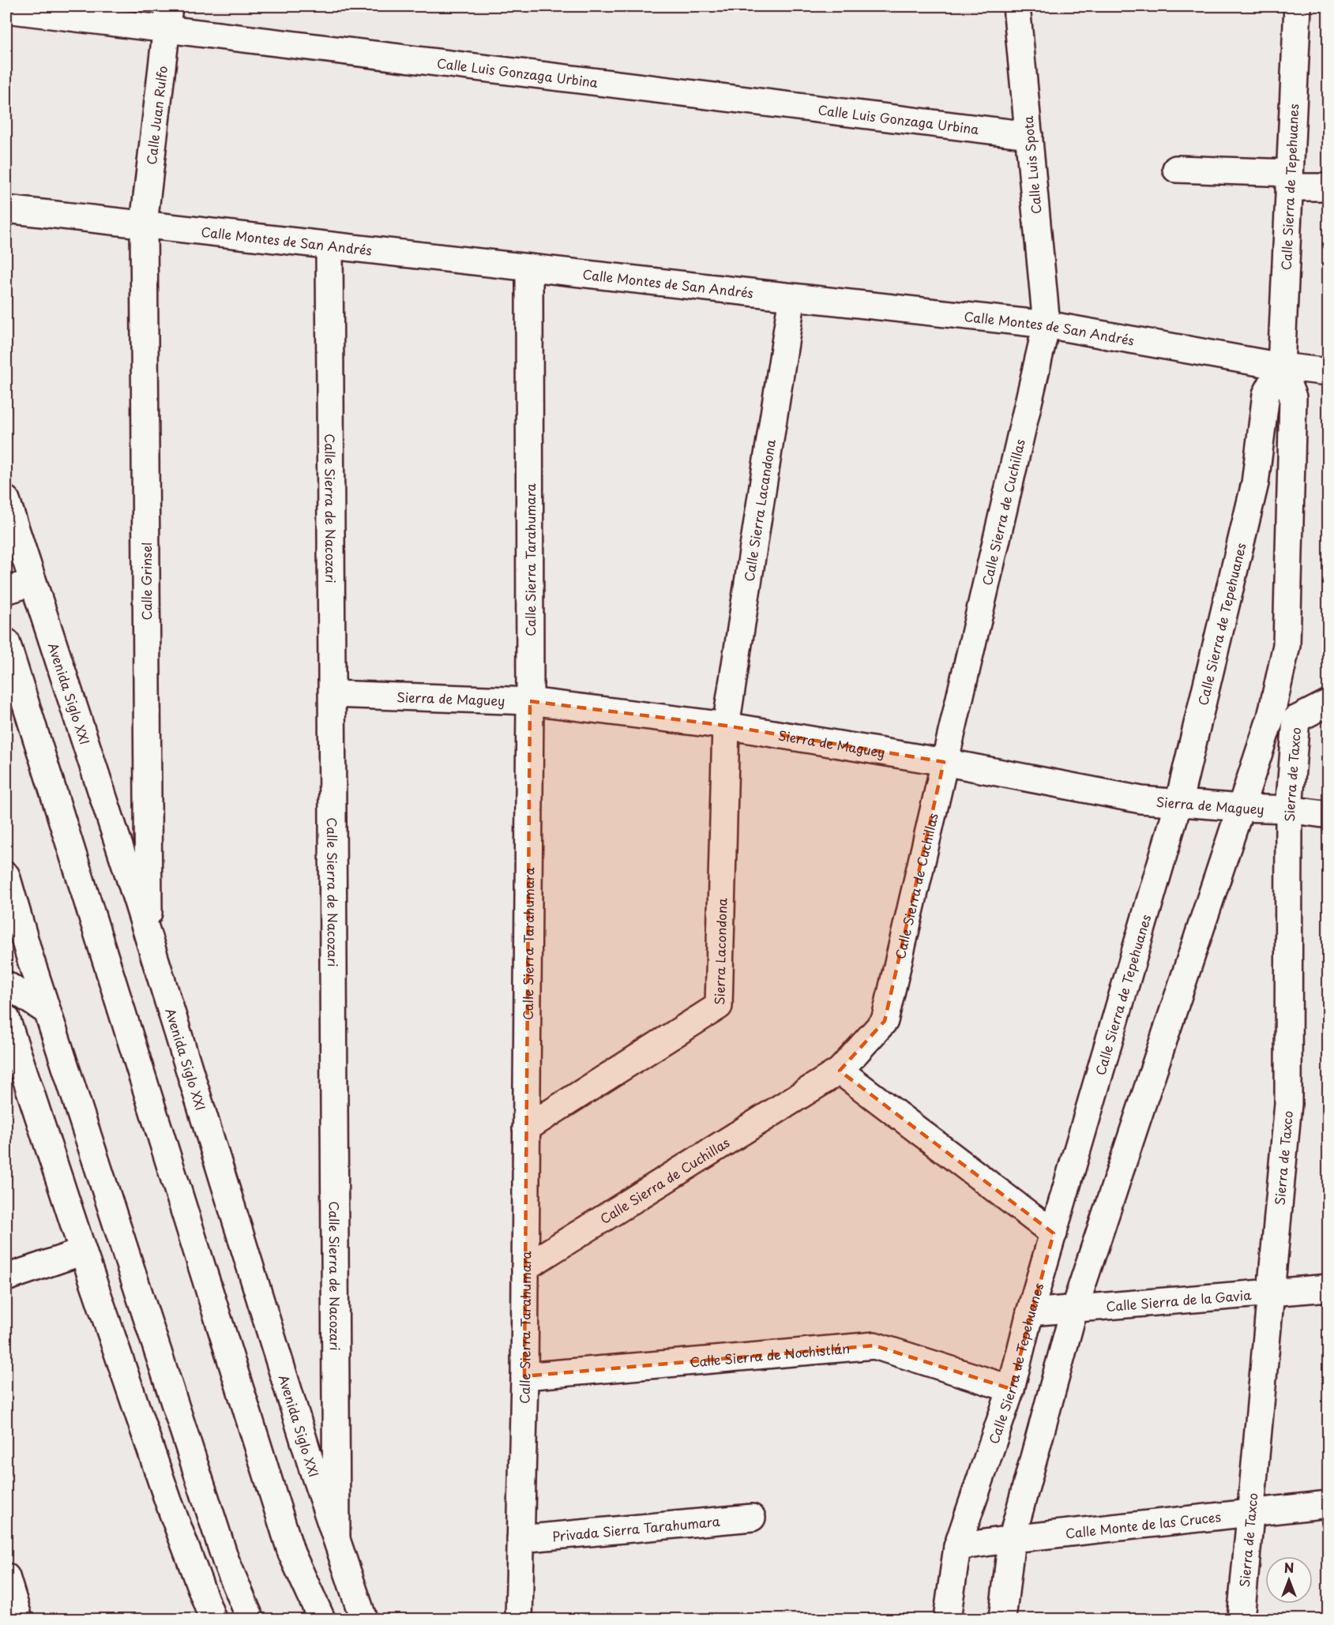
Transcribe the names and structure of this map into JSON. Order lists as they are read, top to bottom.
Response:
{
  "streets": {
    "main road": [
      "Calle Luis Gonzaga Urbina",
      "Calle Juan Rulfo",
      "Calle Luis Spota",
      "Calle Sierra de Tepehuanes",
      "Calle Montes de San Andrés",
      "Calle Sierra de Nacozari",
      "Calle Sierra Lacandona",
      "Calle Sierra de Cuchillas",
      "Calle Sierra Tarahumara",
      "Calle Grinsel",
      "Avenida Siglo XXI",
      "Sierra de Maguey",
      "Sierra de Taxco",
      "Sierra Lacondona",
      "Calle Sierra de la Gavia",
      "Calle Sierra de Nochistlán",
      "Calle Monte de las Cruces",
      "Privada Sierra Tarahumara"
    ]
  },
  "crossings": [
    ["Calle Luis Gonzaga Urbina", "Calle Juan Rulfo"],
    ["Calle Luis Gonzaga Urbina", "Calle Luis Spota"],
    ["Calle Juan Rulfo", "Calle Montes de San Andrés"],
    ["Calle Juan Rulfo", "Calle Grinsel"],
    ["Calle Luis Spota", "Calle Montes de San Andrés"],
    ["Calle Luis Spota", "Calle Sierra de Cuchillas"],
    ["Calle Sierra de Tepehuanes", "Calle Montes de San Andrés"],
    ["Calle Sierra de Tepehuanes", "Sierra de Maguey"],
    ["Calle Sierra de Tepehuanes", "Sierra de Taxco"],
    ["Calle Sierra de Tepehuanes", "Calle Sierra de la Gavia"],
    ["Calle Sierra de Tepehuanes", "Calle Sierra de Nochistlán"],
    ["Calle Sierra de Tepehuanes", "Calle Monte de las Cruces"],
    ["Calle Montes de San Andrés", "Calle Sierra de Nacozari"],
    ["Calle Montes de San Andrés", "Calle Sierra Lacandona"],
    ["Calle Montes de San Andrés", "Calle Sierra de Cuchillas"],
    ["Calle Montes de San Andrés", "Calle Sierra Tarahumara"],
    ["Calle Montes de San Andrés", "Calle Grinsel"],
    ["Calle Sierra de Nacozari", "Avenida Siglo XXI"],
    ["Calle Sierra de Nacozari", "Sierra de Maguey"],
    ["Calle Sierra Lacandona", "Sierra de Maguey"],
    ["Calle Sierra Lacandona", "Sierra Lacondona"],
    ["Calle Sierra de Cuchillas", "Calle Sierra Tarahumara"],
    ["Calle Sierra de Cuchillas", "Sierra de Maguey"],
    ["Calle Sierra Tarahumara", "Sierra de Maguey"],
    ["Calle Sierra Tarahumara", "Sierra Lacondona"],
    ["Calle Sierra Tarahumara", "Calle Sierra de Nochistlán"],
    ["Calle Sierra Tarahumara", "Privada Sierra Tarahumara"],
    ["Calle Grinsel", "Avenida Siglo XXI"],
    ["Sierra de Maguey", "Sierra de Taxco"],
    ["Sierra de Maguey", "Sierra Lacondona"],
    ["Sierra de Taxco", "Calle Sierra de la Gavia"],
    ["Sierra de Taxco", "Calle Monte de las Cruces"]
  ],
  "north": "top"
}
